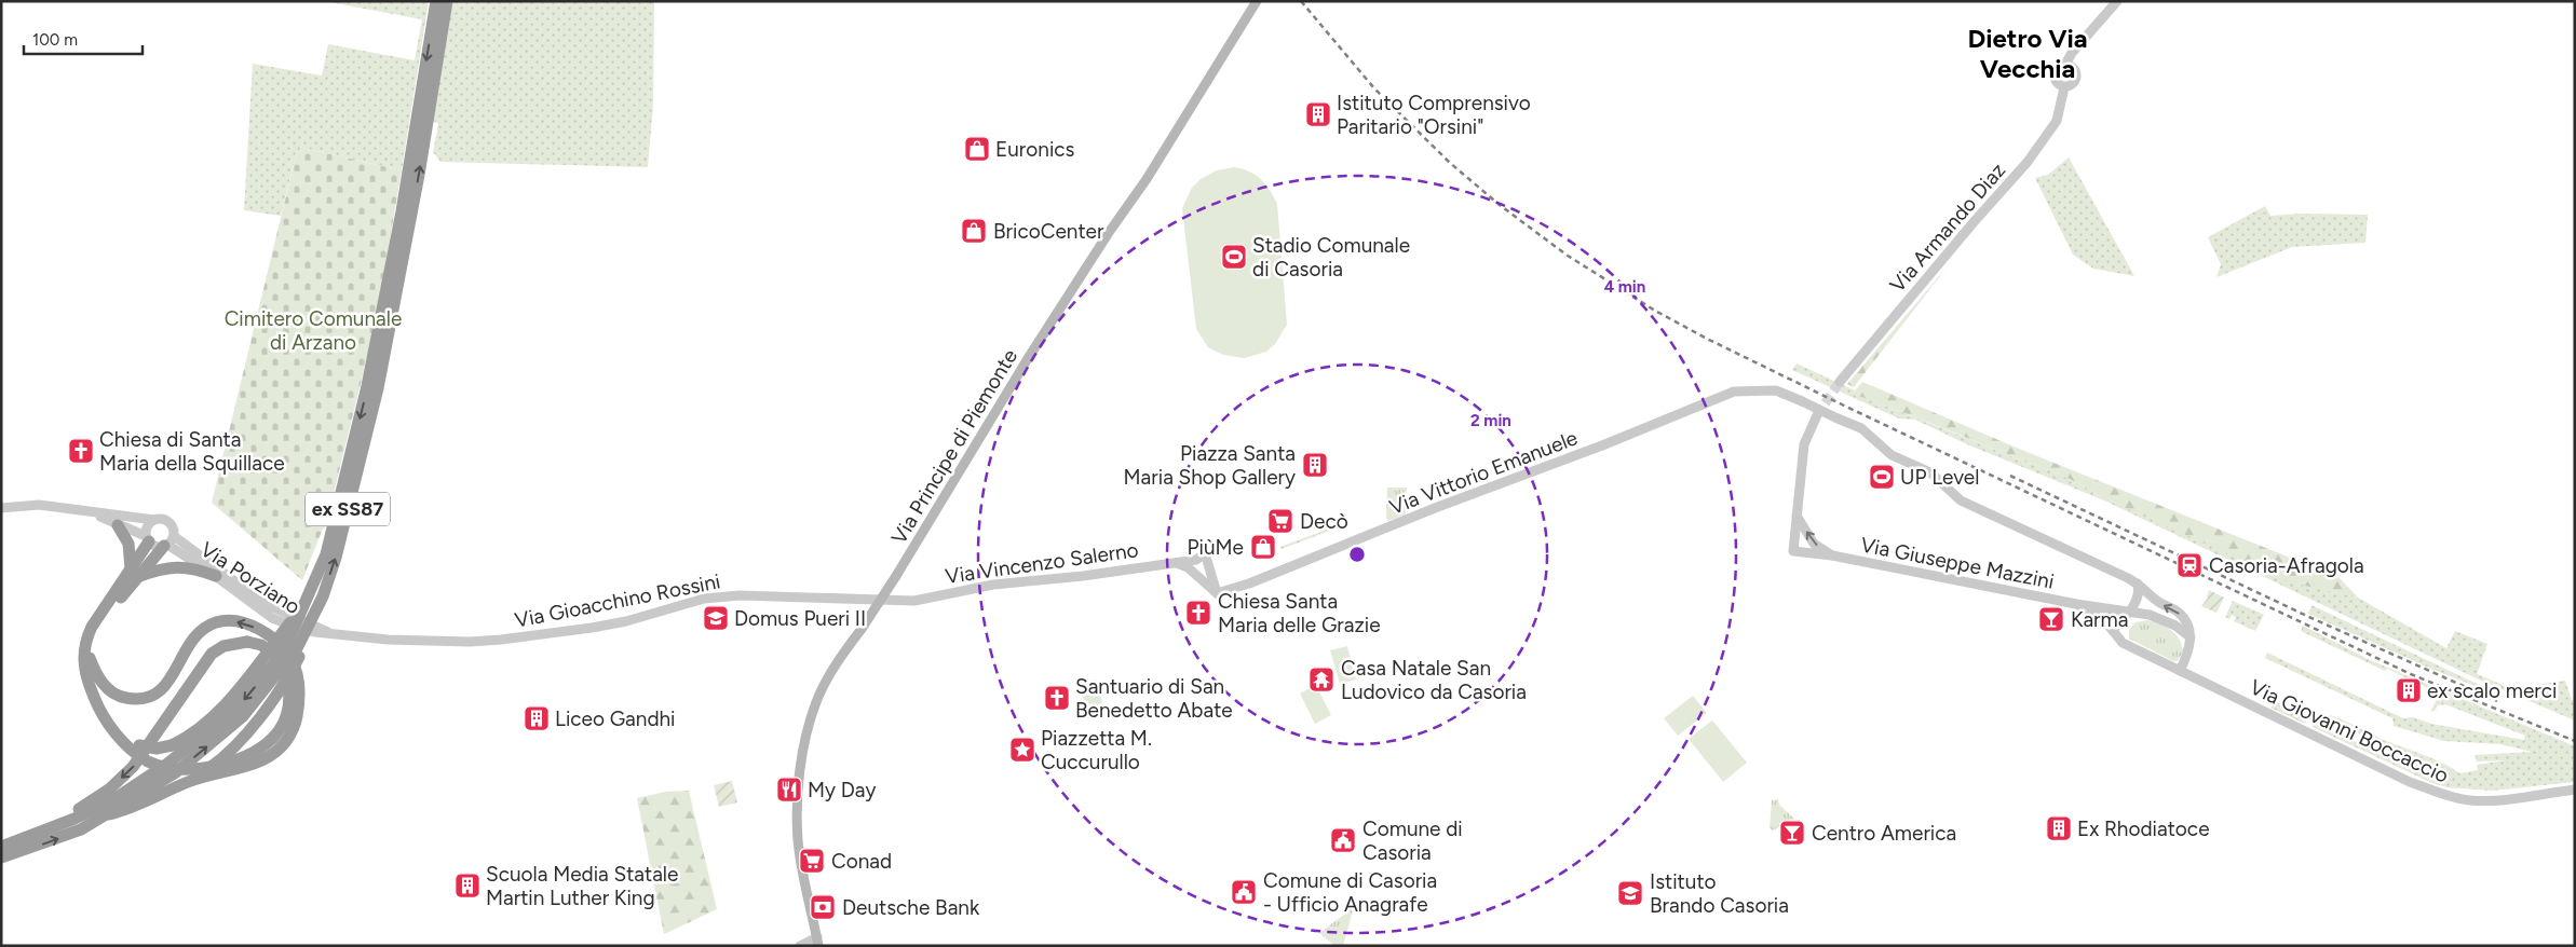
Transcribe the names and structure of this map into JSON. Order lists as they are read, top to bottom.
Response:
{
  "streets": {
    "highway": ["ex SS87"],
    "main road": ["Via Principe di Piemonte"],
    "street": [
      "Via Armando Diaz",
      "Via Vittorio Emanuele",
      "Via Vincenzo Salerno",
      "Via Giuseppe Mazzini",
      "Via Porziano",
      "Via Gioacchino Rossini",
      "Via Giovanni Boccaccio"
    ]
  },
  "crossings": [
    ["Via Vittorio Emanuele", "Via Giuseppe Mazzini"],
    ["Via Vincenzo Salerno", "Via Gioacchino Rossini"],
    ["Via Giuseppe Mazzini", "Via Giovanni Boccaccio"],
    ["Via Porziano", "Via Gioacchino Rossini"]
  ],
  "districts": ["Dietro Via Vecchia"],
  "parks": ["Cimitero Comunale di Arzano"],
  "places": {
    "building": [
      "Istituto Comprensivo Paritario \"Orsini\"",
      "Piazza Santa Maria Shop Gallery",
      "ex scalo merci",
      "Liceo Gandhi",
      "Ex Rhodiatoce",
      "Scuola Media Statale Martin Luther King"
    ],
    "shop": ["Euronics", "BricoCenter", "PiùMe"],
    "sports": ["Stadio Comunale di Casoria", "UP Level"],
    "church": ["Chiesa di Santa Maria della Squillace", "Chiesa Santa Maria delle Grazie", "Santuario di San Benedetto Abate"],
    "supermarket": ["Decò", "Conad"],
    "station": ["Casoria-Afragola"],
    "school or university": ["Domus Pueri II", "Istituto Brando Casoria"],
    "bar": ["Karma", "Centro America"],
    "temple": ["Casa Natale San Ludovico da Casoria"],
    "place": ["Piazzetta M. Cuccurullo"],
    "restaurant": ["My Day"],
    "public building": ["Comune di Casoria", "Comune di Casoria - Ufficio Anagrafe"],
    "bank": ["Deutsche Bank"]
  },
  "scale_bar": "100 m",
  "rings": ["4 min", "2 min"]
}
